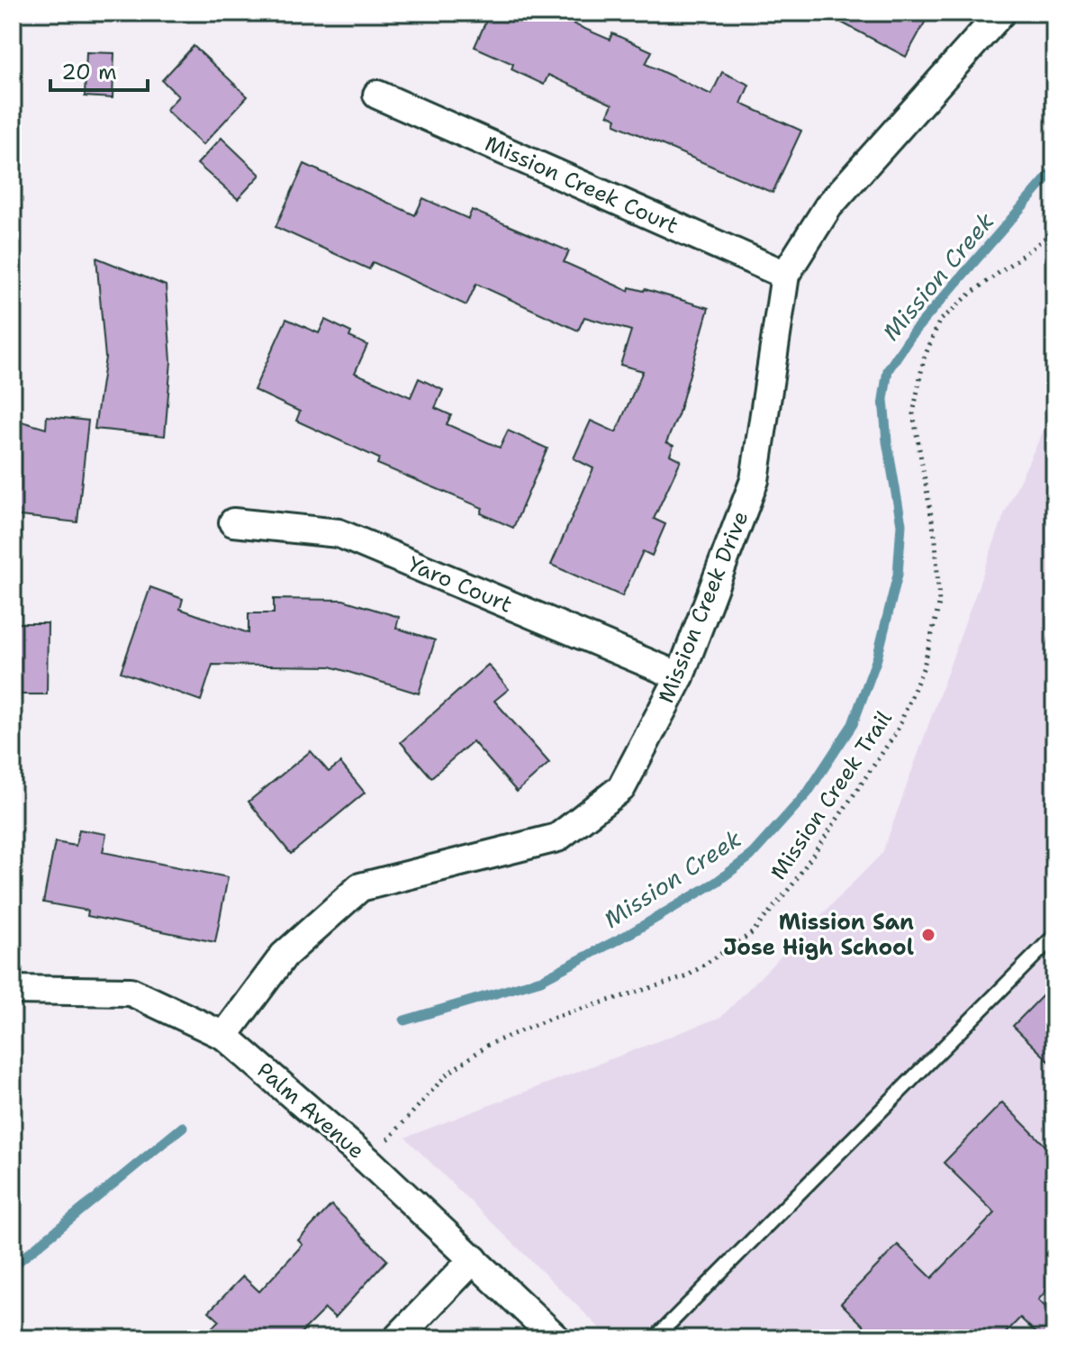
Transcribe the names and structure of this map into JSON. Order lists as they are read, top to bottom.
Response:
{
  "streets": {
    "street": [
      "Mission Creek Court",
      "Yaro Court",
      "Mission Creek Drive",
      "Palm Avenue"
    ],
    "path": ["Mission Creek Trail"]
  },
  "crossings": [
    ["Mission Creek Court", "Mission Creek Drive"],
    ["Yaro Court", "Mission Creek Drive"],
    ["Mission Creek Drive", "Palm Avenue"],
    ["Mission Creek Trail", "Palm Avenue"]
  ],
  "water": ["Mission Creek"],
  "places": ["Mission San Jose High School"],
  "scale_bar": "20 m"
}
